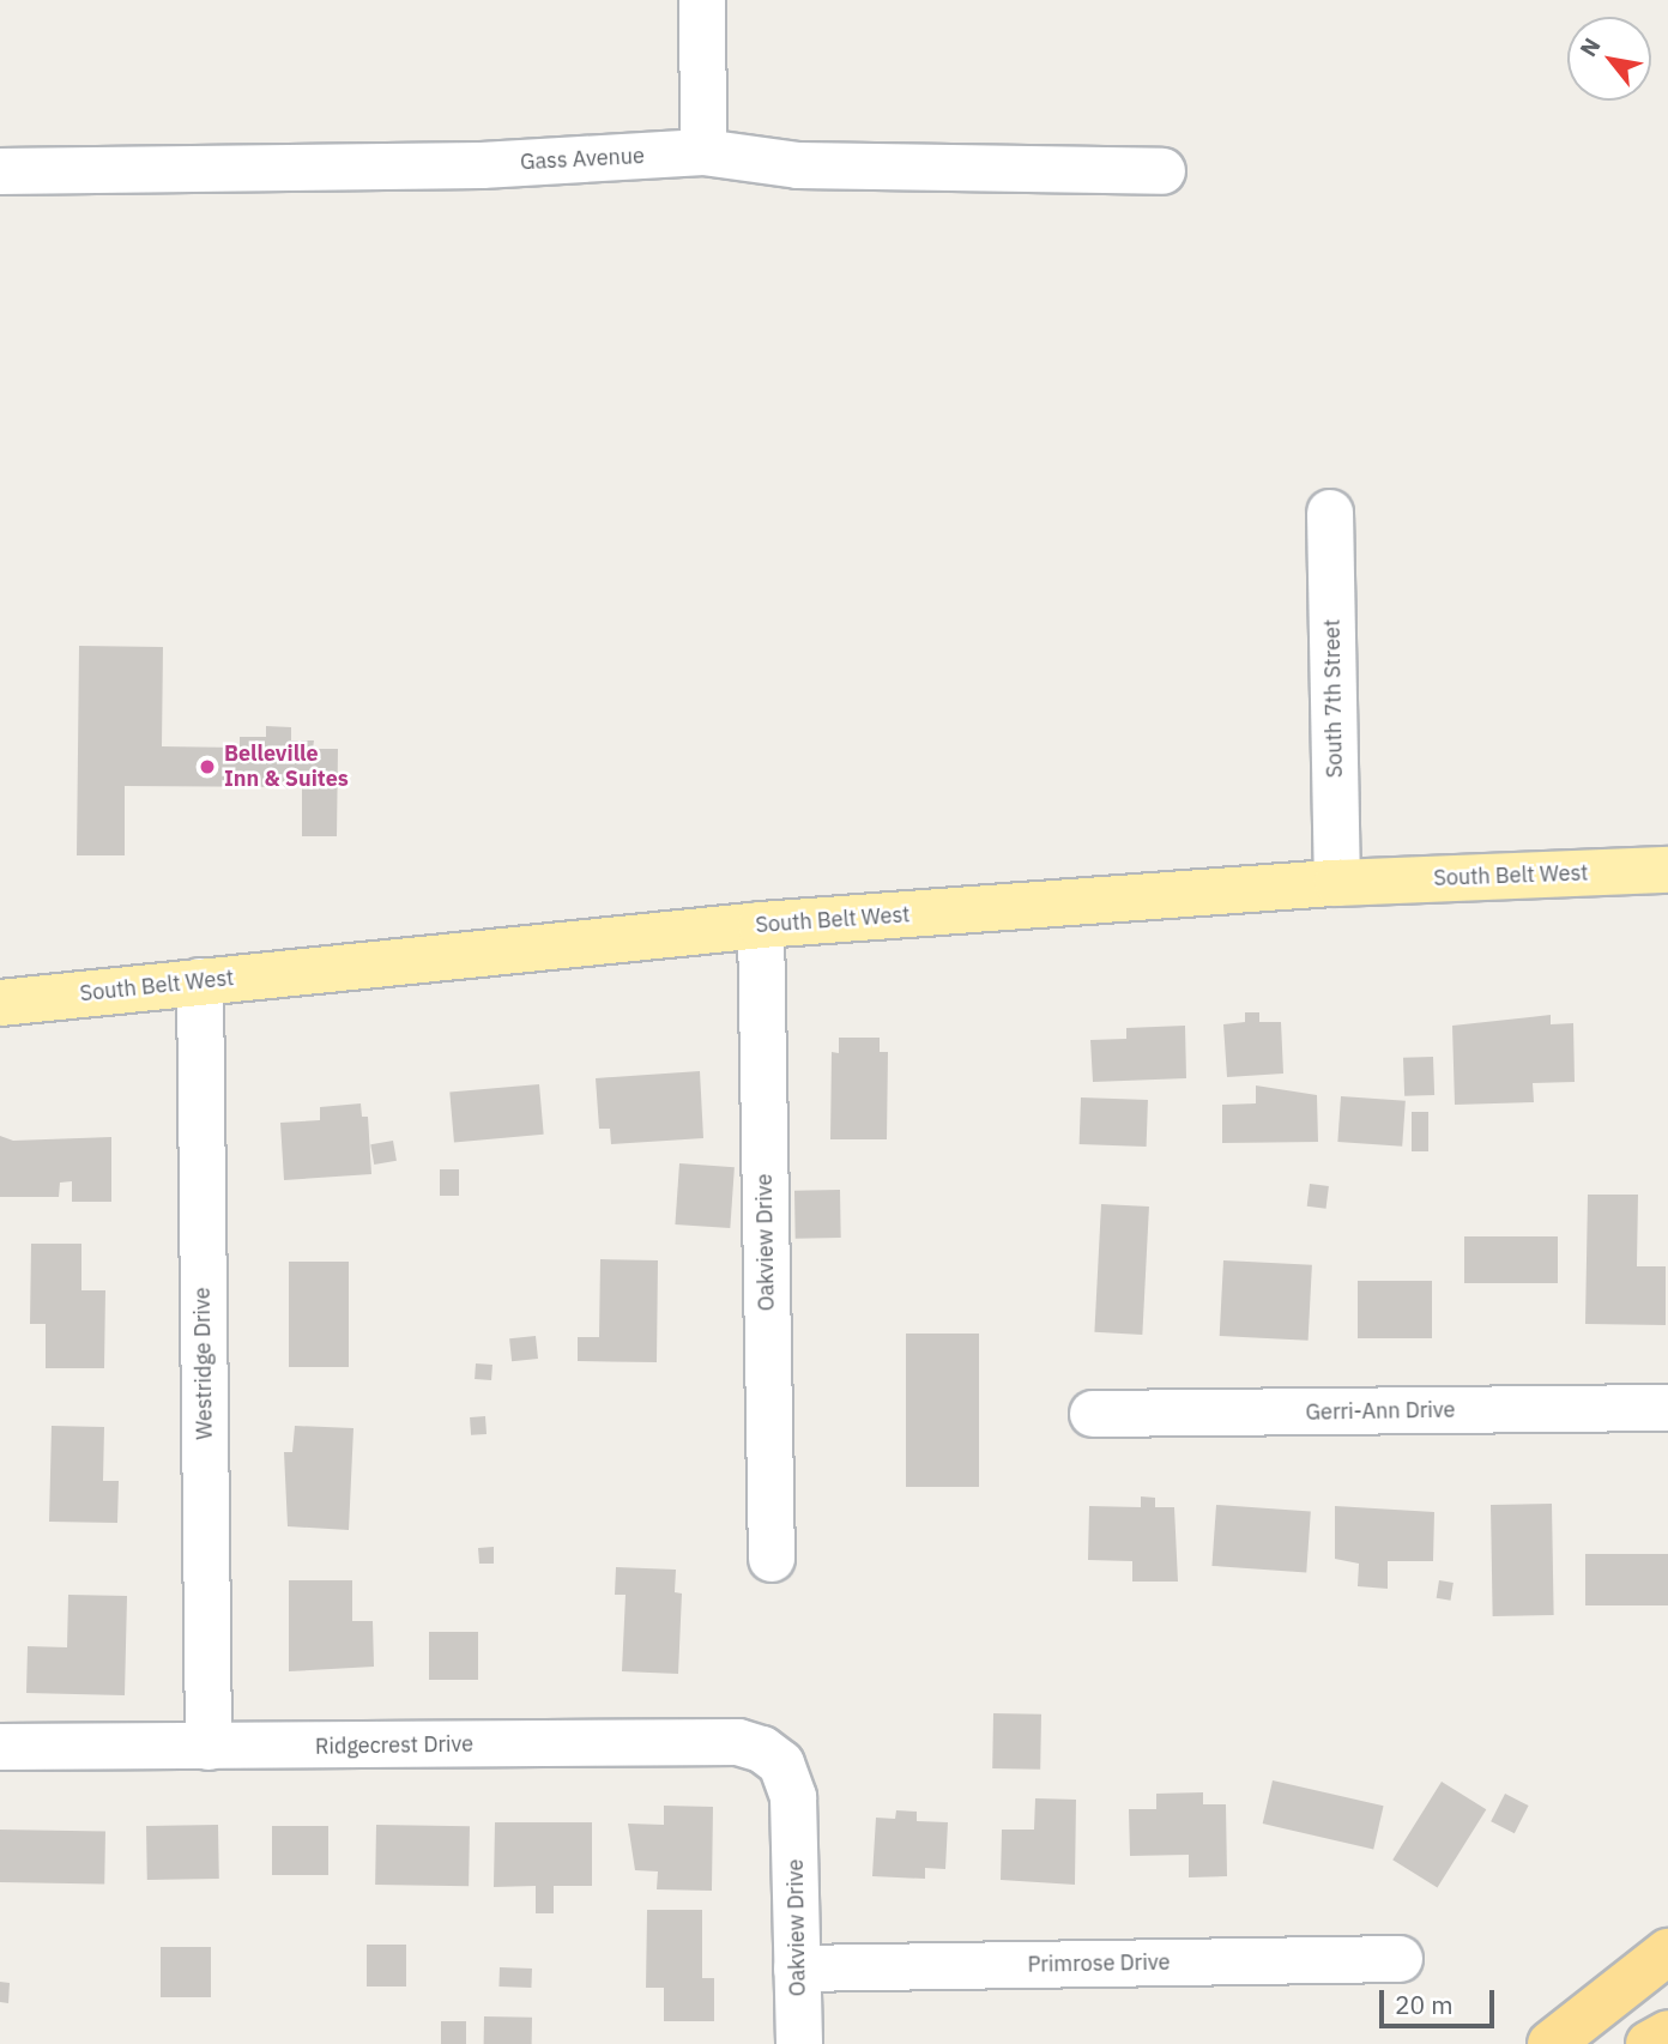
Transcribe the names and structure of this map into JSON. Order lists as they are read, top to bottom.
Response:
{
  "streets": {
    "main road": ["South Belt West"],
    "street": [
      "Gass Avenue",
      "South 7th Street",
      "Oakview Drive",
      "Westridge Drive",
      "Gerri-Ann Drive",
      "Ridgecrest Drive",
      "Primrose Drive"
    ]
  },
  "crossings": [
    ["South 7th Street", "South Belt West"],
    ["South Belt West", "Oakview Drive"],
    ["South Belt West", "Westridge Drive"],
    ["Oakview Drive", "Ridgecrest Drive"],
    ["Oakview Drive", "Primrose Drive"],
    ["Westridge Drive", "Ridgecrest Drive"]
  ],
  "places": ["Belleville Inn & Suites"],
  "scale_bar": "20 m",
  "north": "top left"
}
